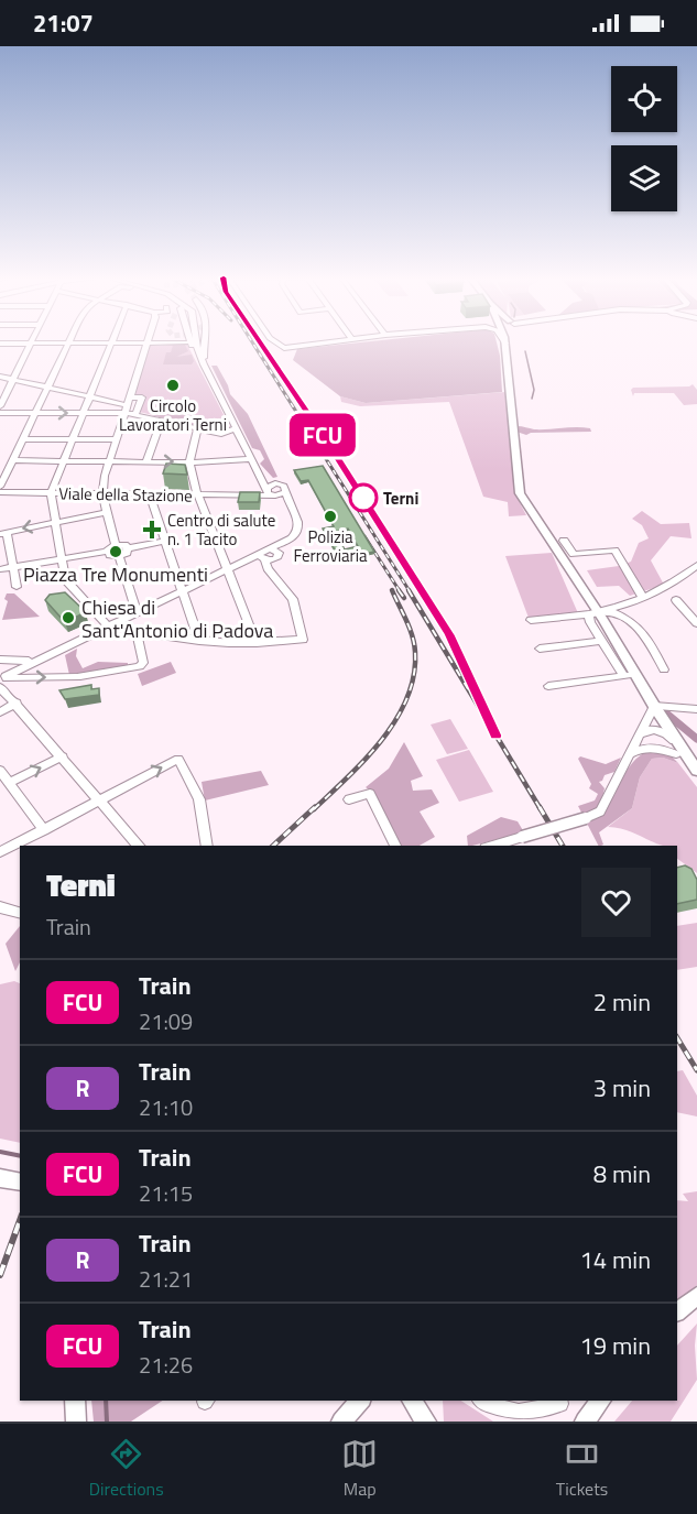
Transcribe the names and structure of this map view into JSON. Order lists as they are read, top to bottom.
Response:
{
  "streets": {
    "street": ["Viale della Stazione"]
  },
  "places": {
    "other": [
      "Circolo Lavoratori Terni",
      "Terni",
      "Polizia Ferroviaria",
      "Piazza Tre Monumenti",
      "Chiesa di Sant'Antonio di Padova"
    ],
    "health": ["Centro di salute n. 1 Tacito"]
  },
  "page": {
    "status": "21:07",
    "on_map": "FCU",
    "heading": ["Terni", "Train"],
    "list": [
      {
        "mark": "FCU",
        "name": "Train",
        "note": "21:09",
        "value": "2 min"
      },
      {
        "mark": "R",
        "name": "Train",
        "note": "21:10",
        "value": "3 min"
      },
      {
        "mark": "FCU",
        "name": "Train",
        "note": "21:15",
        "value": "8 min"
      },
      {
        "mark": "R",
        "name": "Train",
        "note": "21:21",
        "value": "14 min"
      },
      {
        "mark": "FCU",
        "name": "Train",
        "note": "21:26",
        "value": "19 min"
      }
    ],
    "tabs": ["Directions", "Map", "Tickets"]
  }
}
